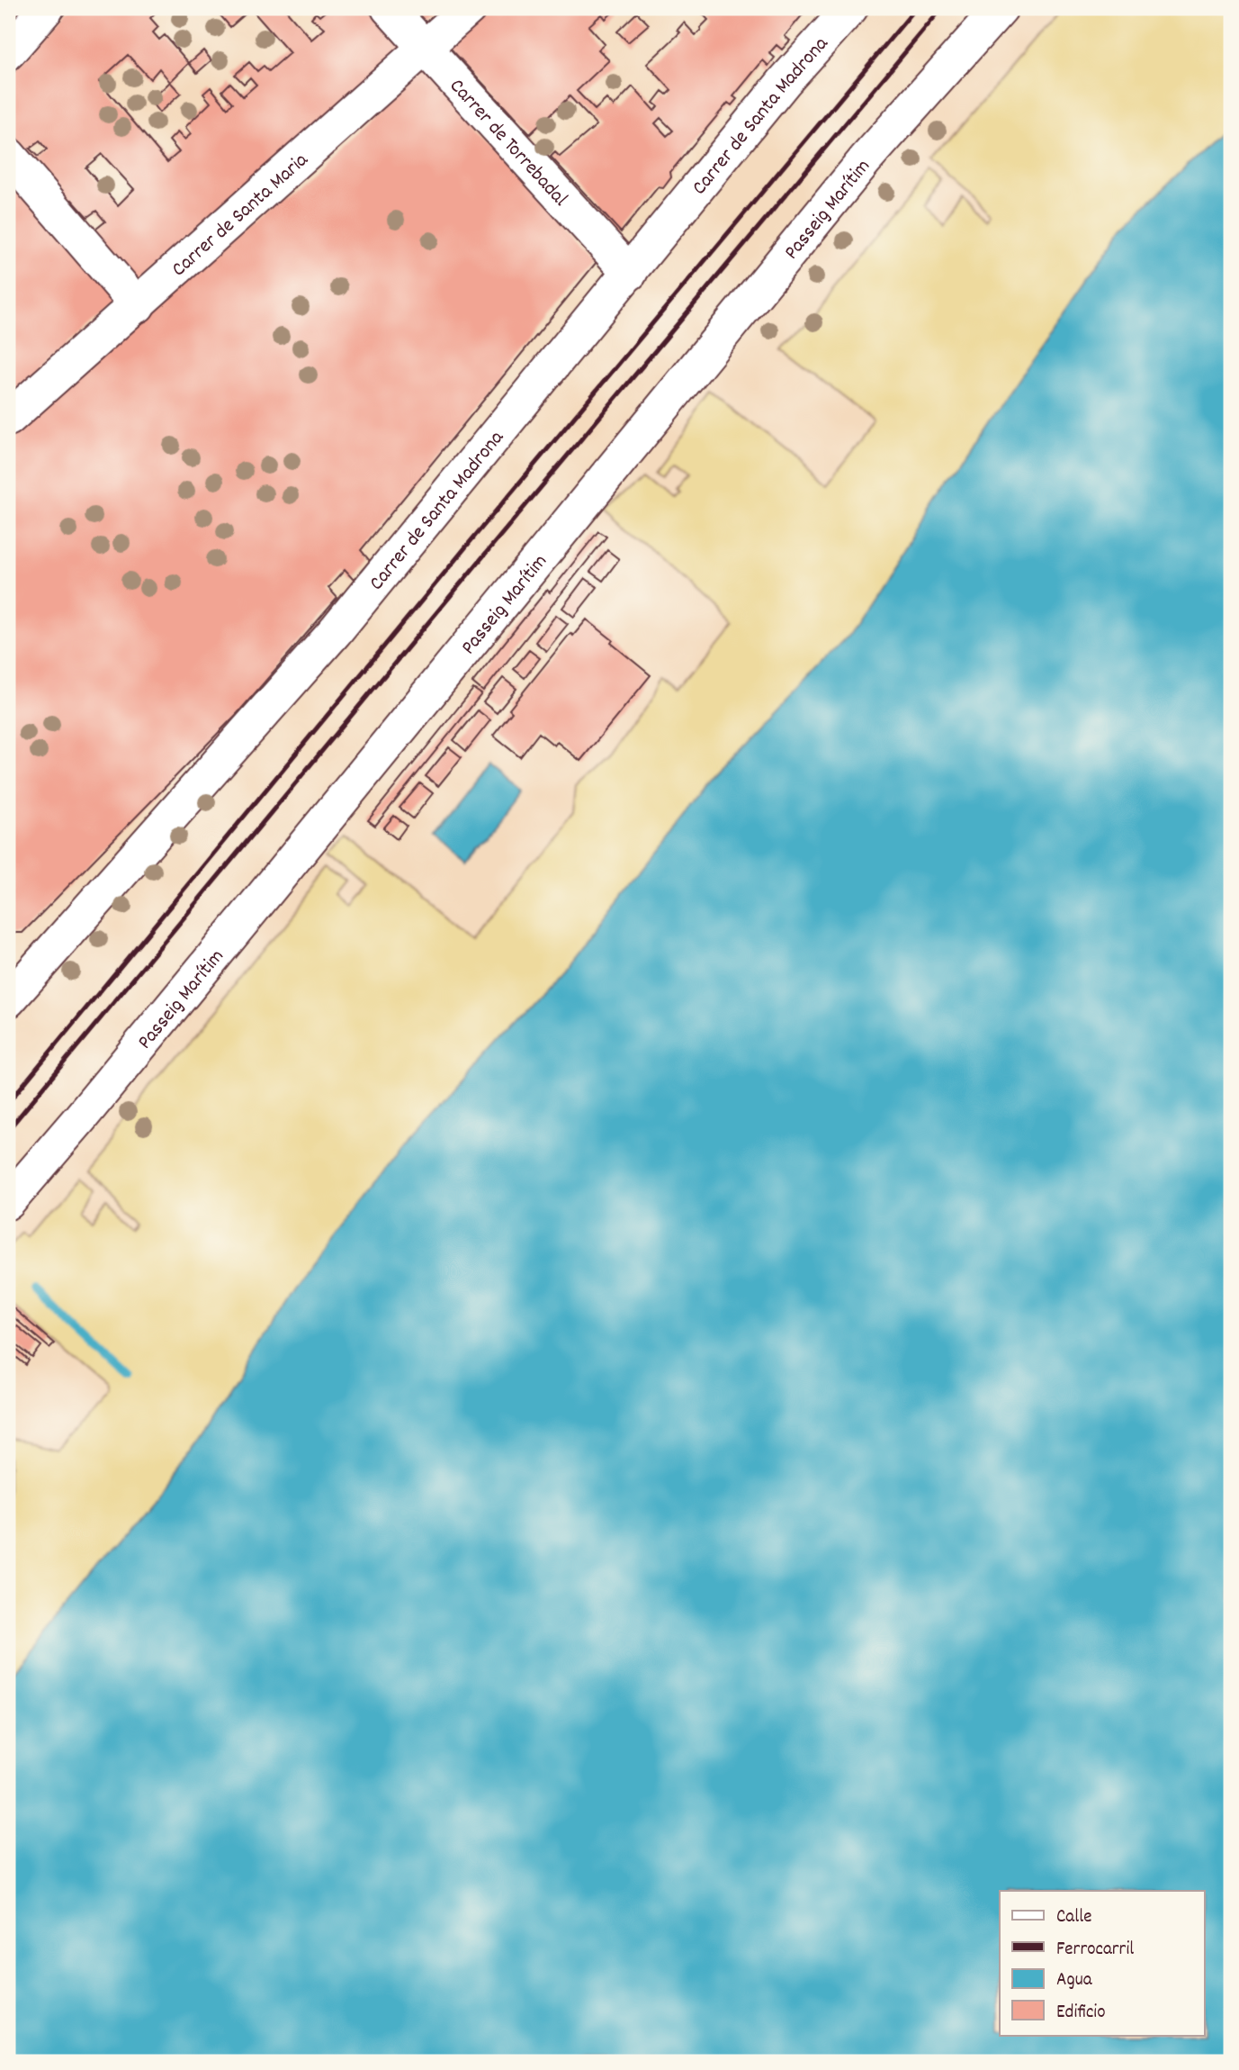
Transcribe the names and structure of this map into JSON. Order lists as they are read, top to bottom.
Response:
{
  "streets": {
    "street": [
      "Carrer de Santa Madrona",
      "Carrer de Torrebadal",
      "Passeig Marítim",
      "Carrer de Santa Maria"
    ]
  },
  "crossings": [
    ["Carrer de Santa Madrona", "Carrer de Torrebadal"],
    ["Carrer de Torrebadal", "Carrer de Santa Maria"]
  ],
  "legend": [
    "Calle",
    "Ferrocarril",
    "Agua",
    "Edificio"
  ]
}
